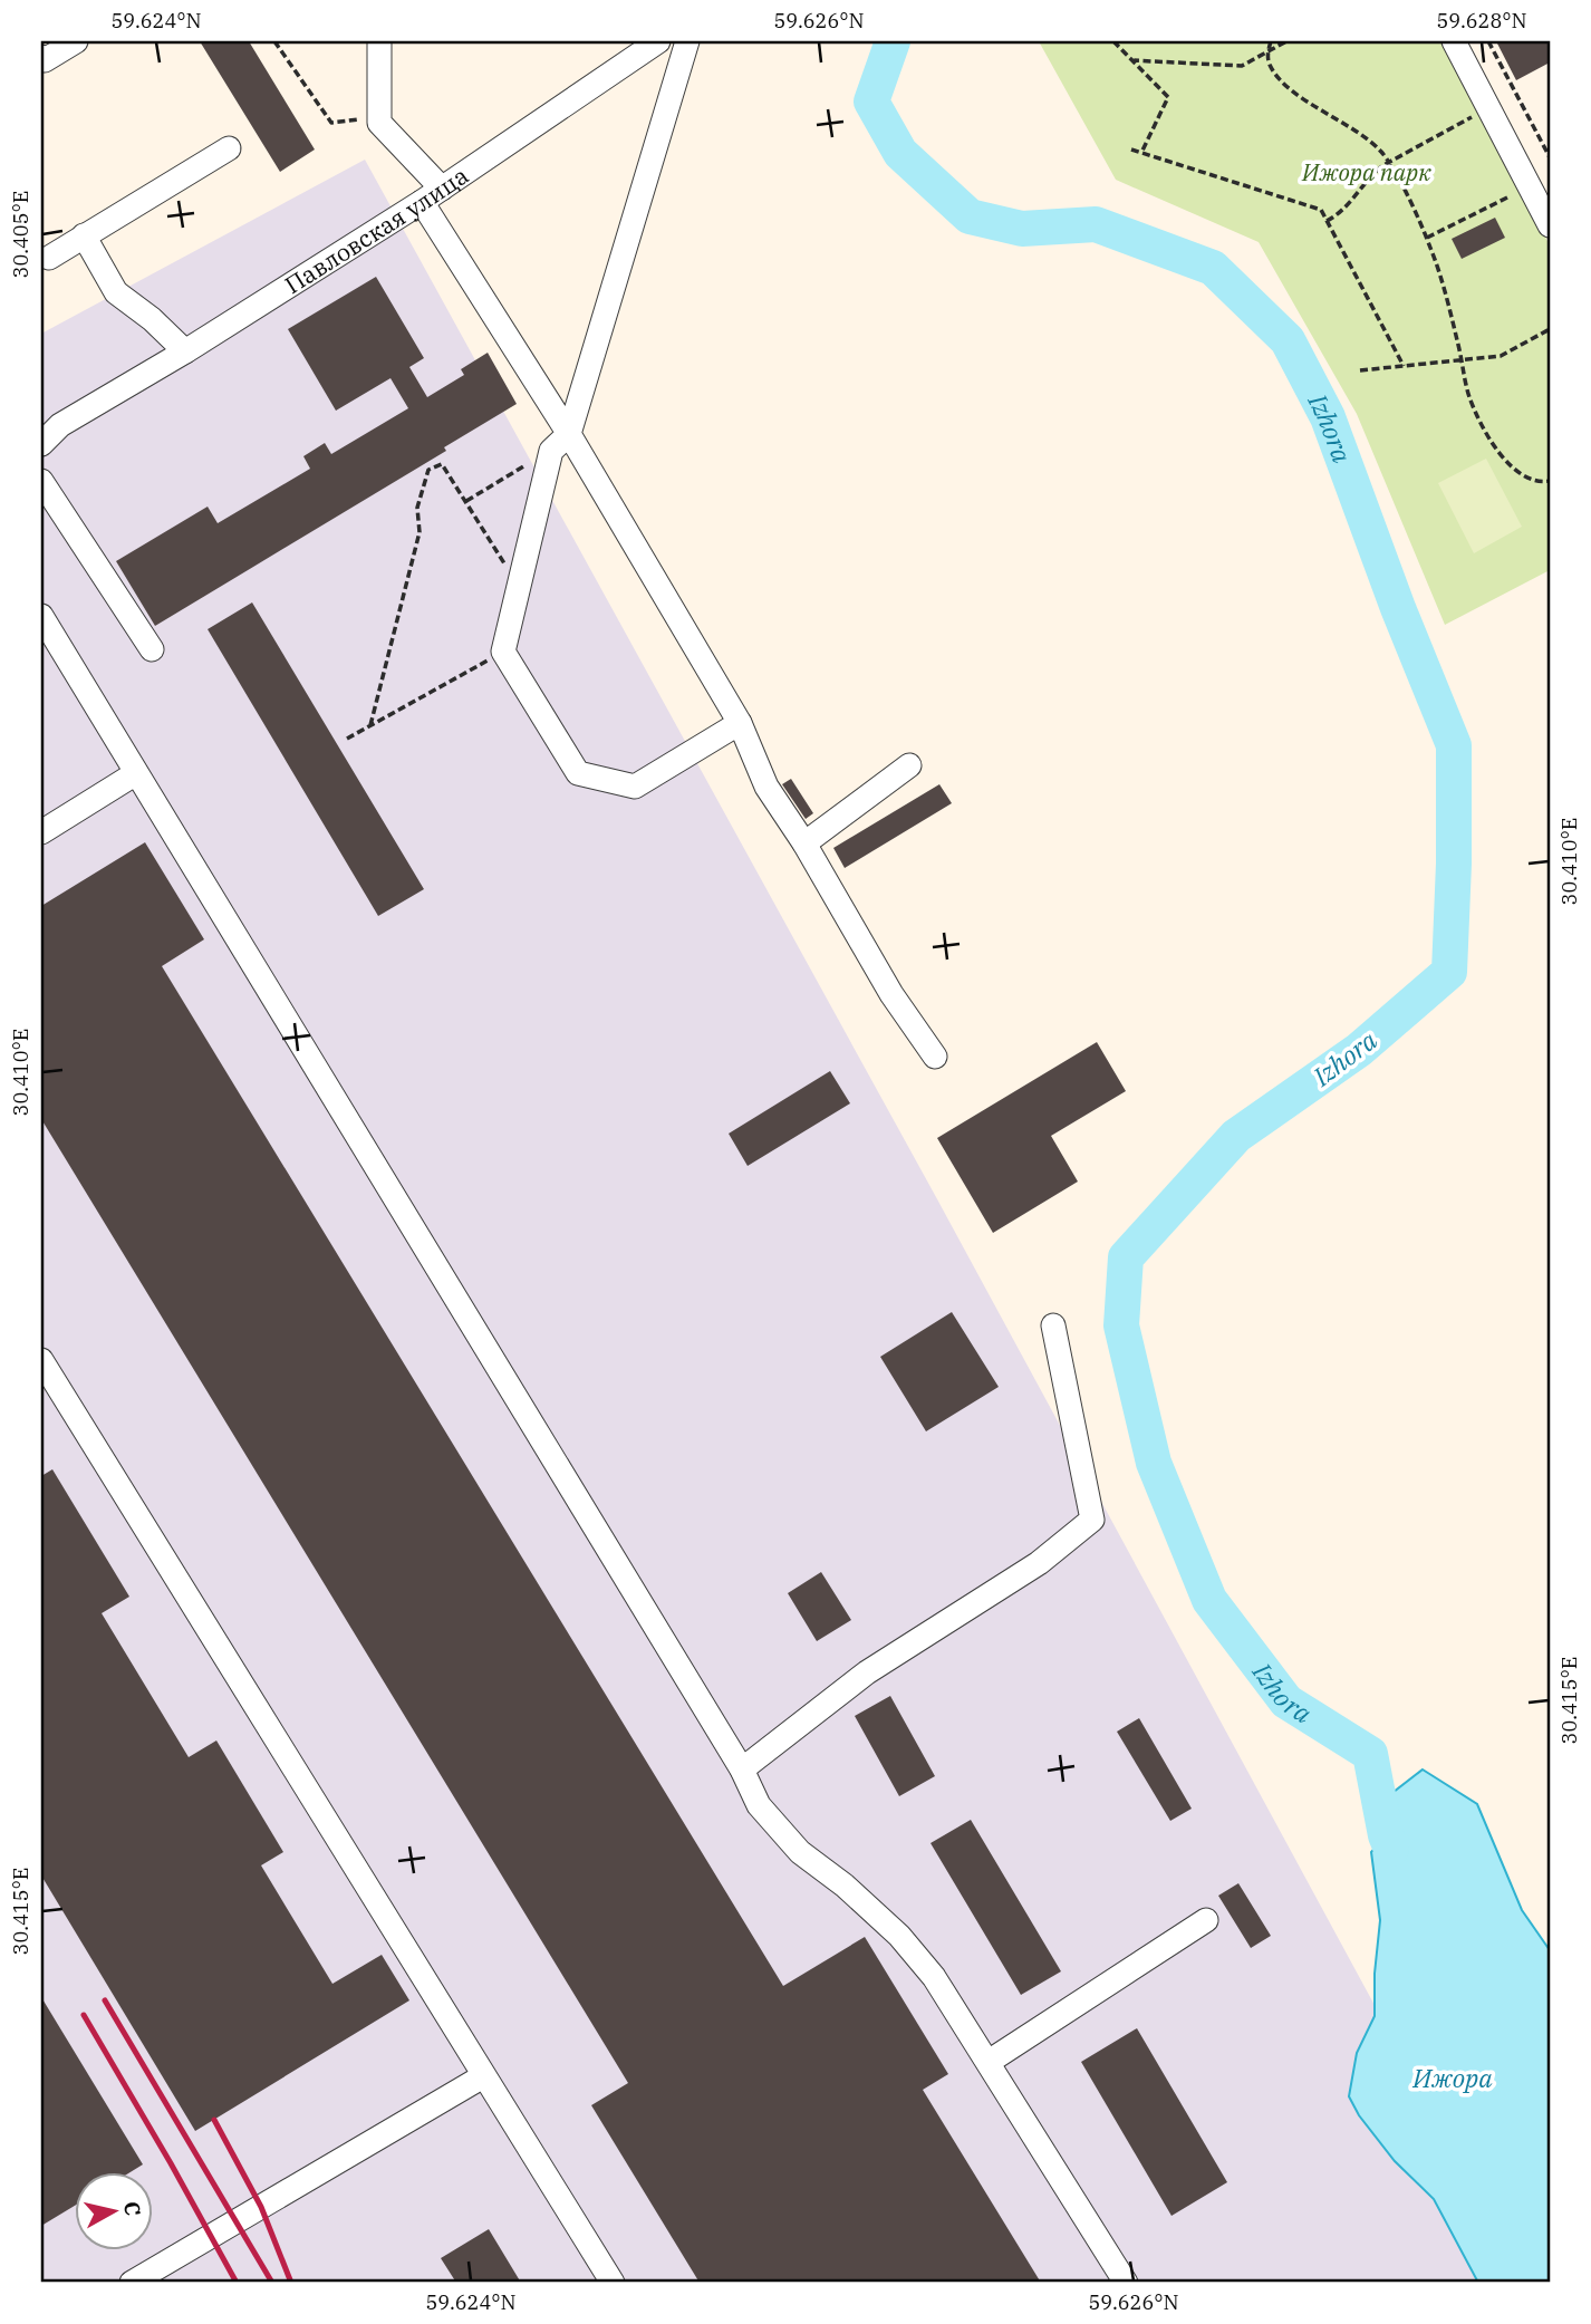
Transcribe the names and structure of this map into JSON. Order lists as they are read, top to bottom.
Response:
{
  "streets": {
    "street": ["Павловская улица"]
  },
  "water": ["Izhora", "Ижора"],
  "parks": ["Ижора парк"],
  "north": "right",
  "coordinates": [
    "59.624°N",
    "59.626°N",
    "59.628°N",
    "30.405°E",
    "30.410°E",
    "30.415°E"
  ]
}
